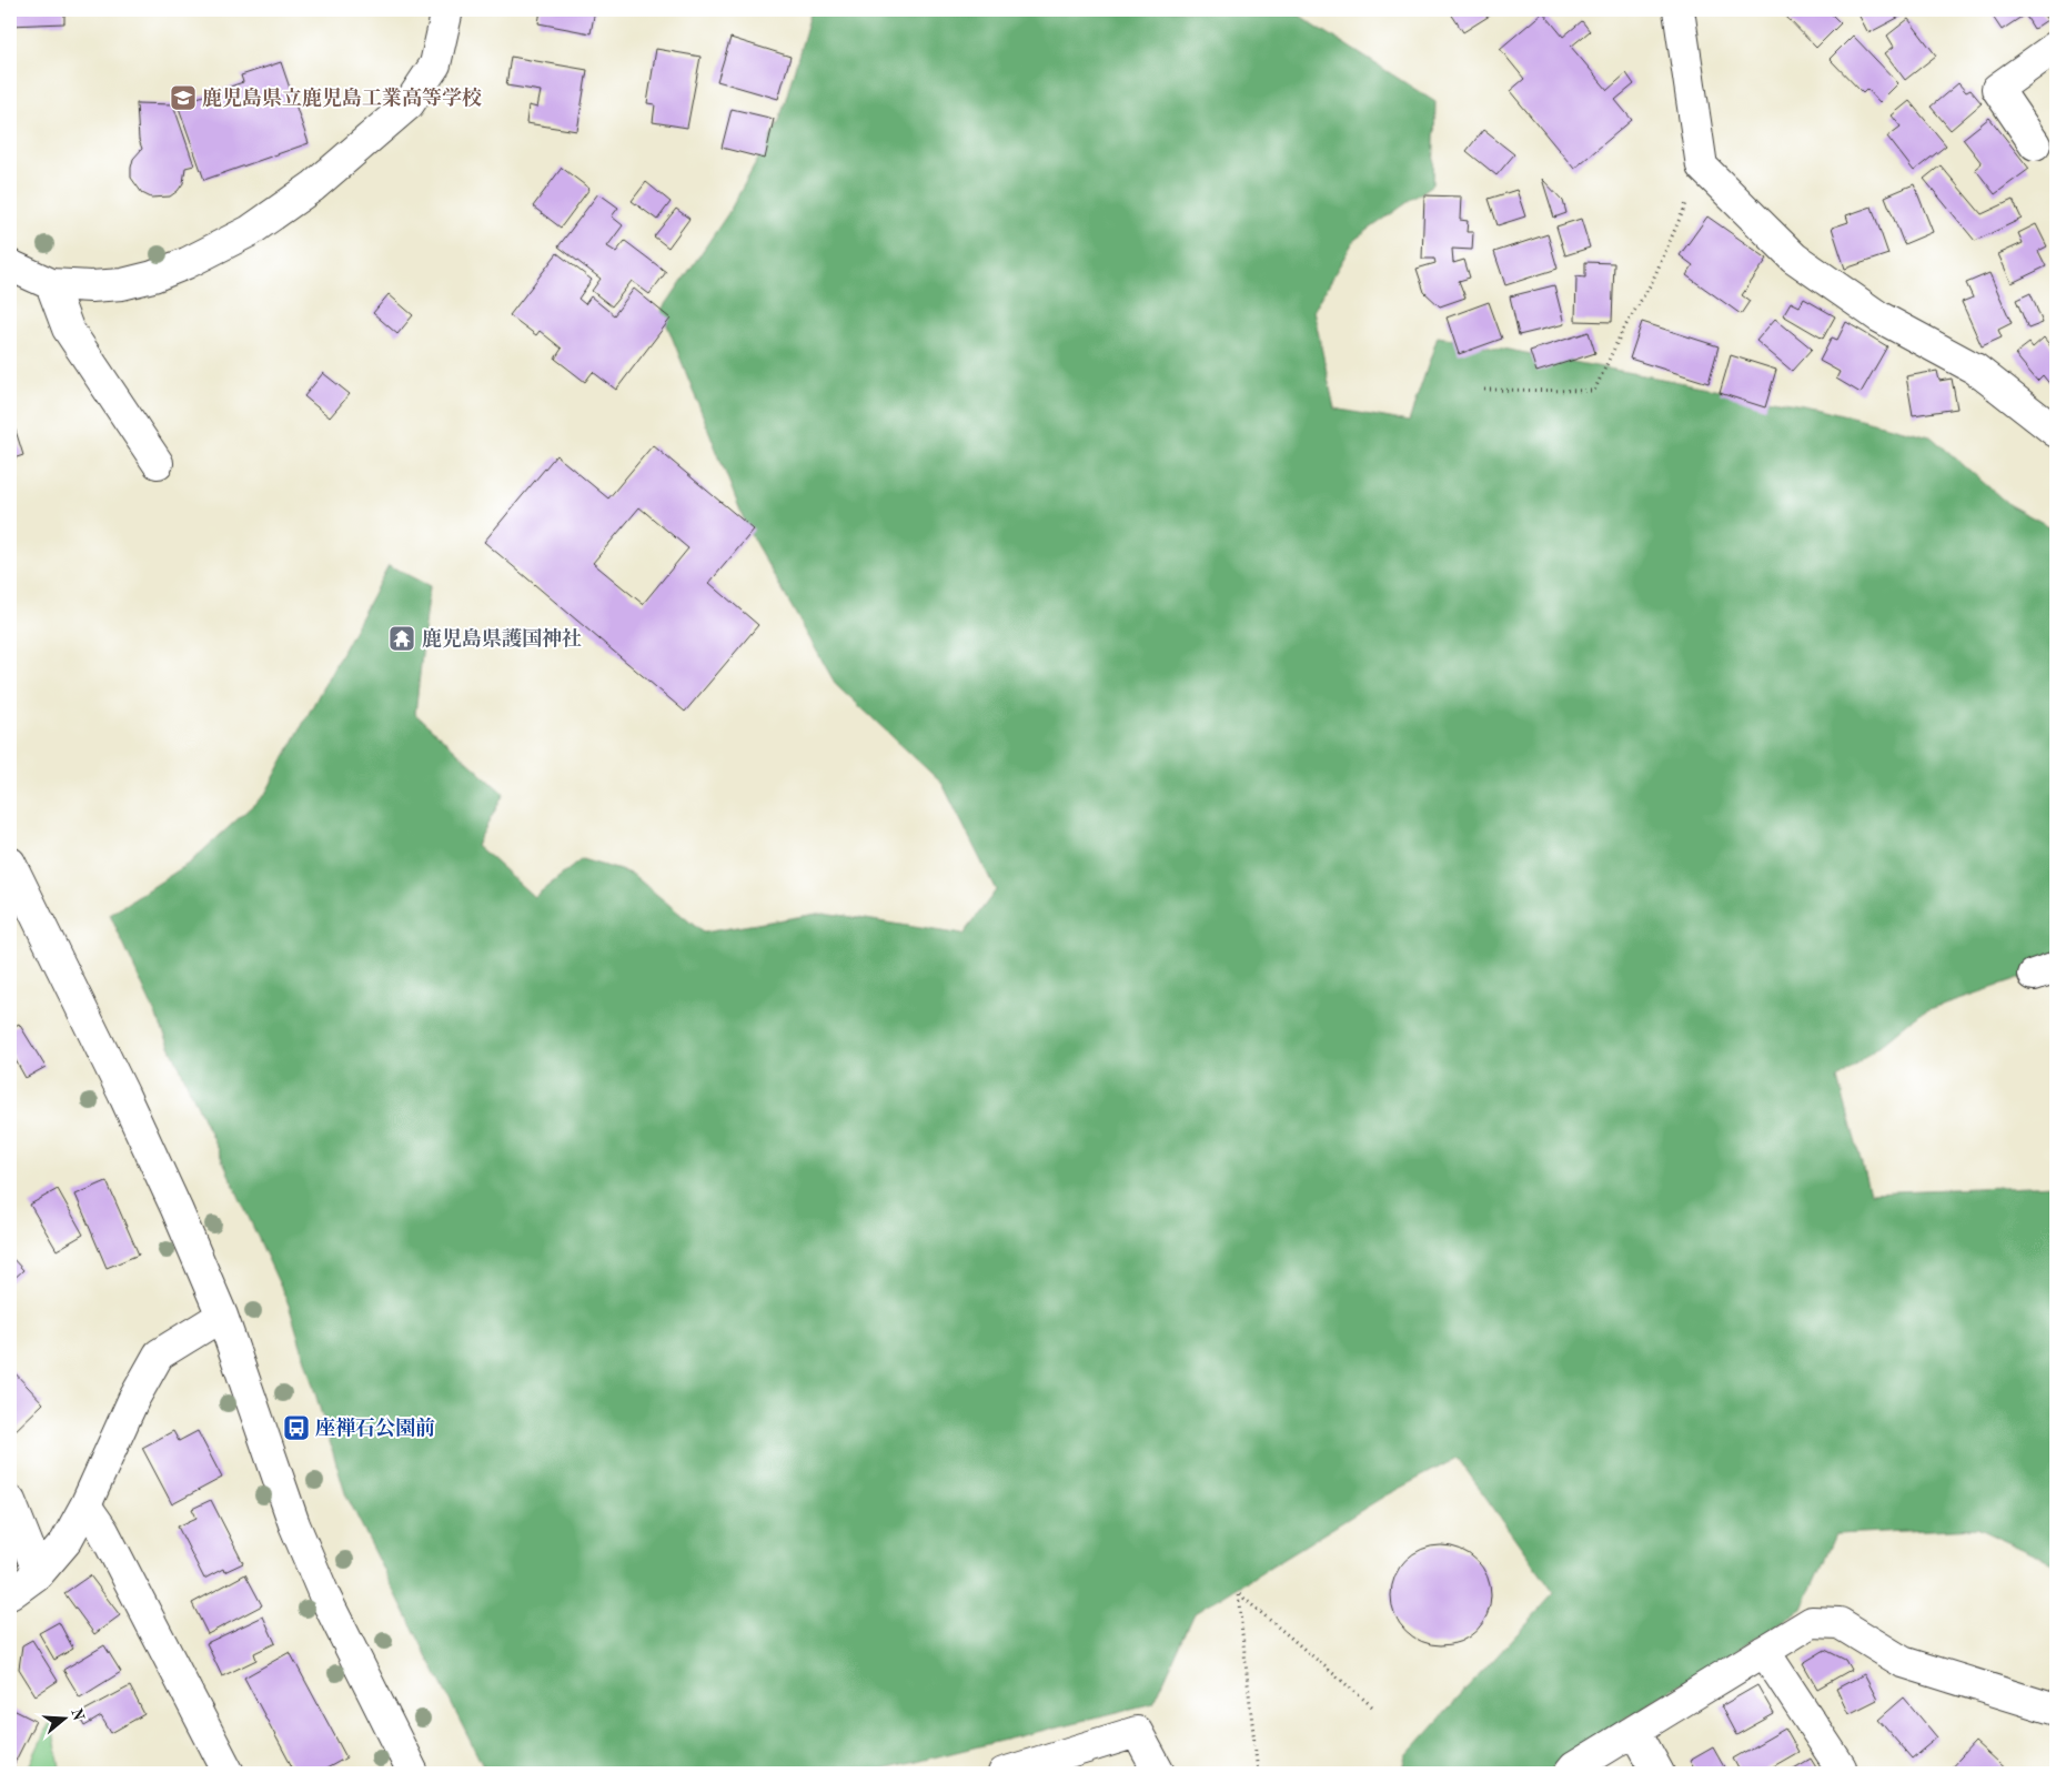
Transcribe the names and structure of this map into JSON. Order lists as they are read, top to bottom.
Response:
{
  "places": {
    "school or university": ["鹿児島県立鹿児島工業高等学校"],
    "temple": ["鹿児島県護国神社"],
    "bus stop": ["座禅石公園前"]
  },
  "north": "right"
}
